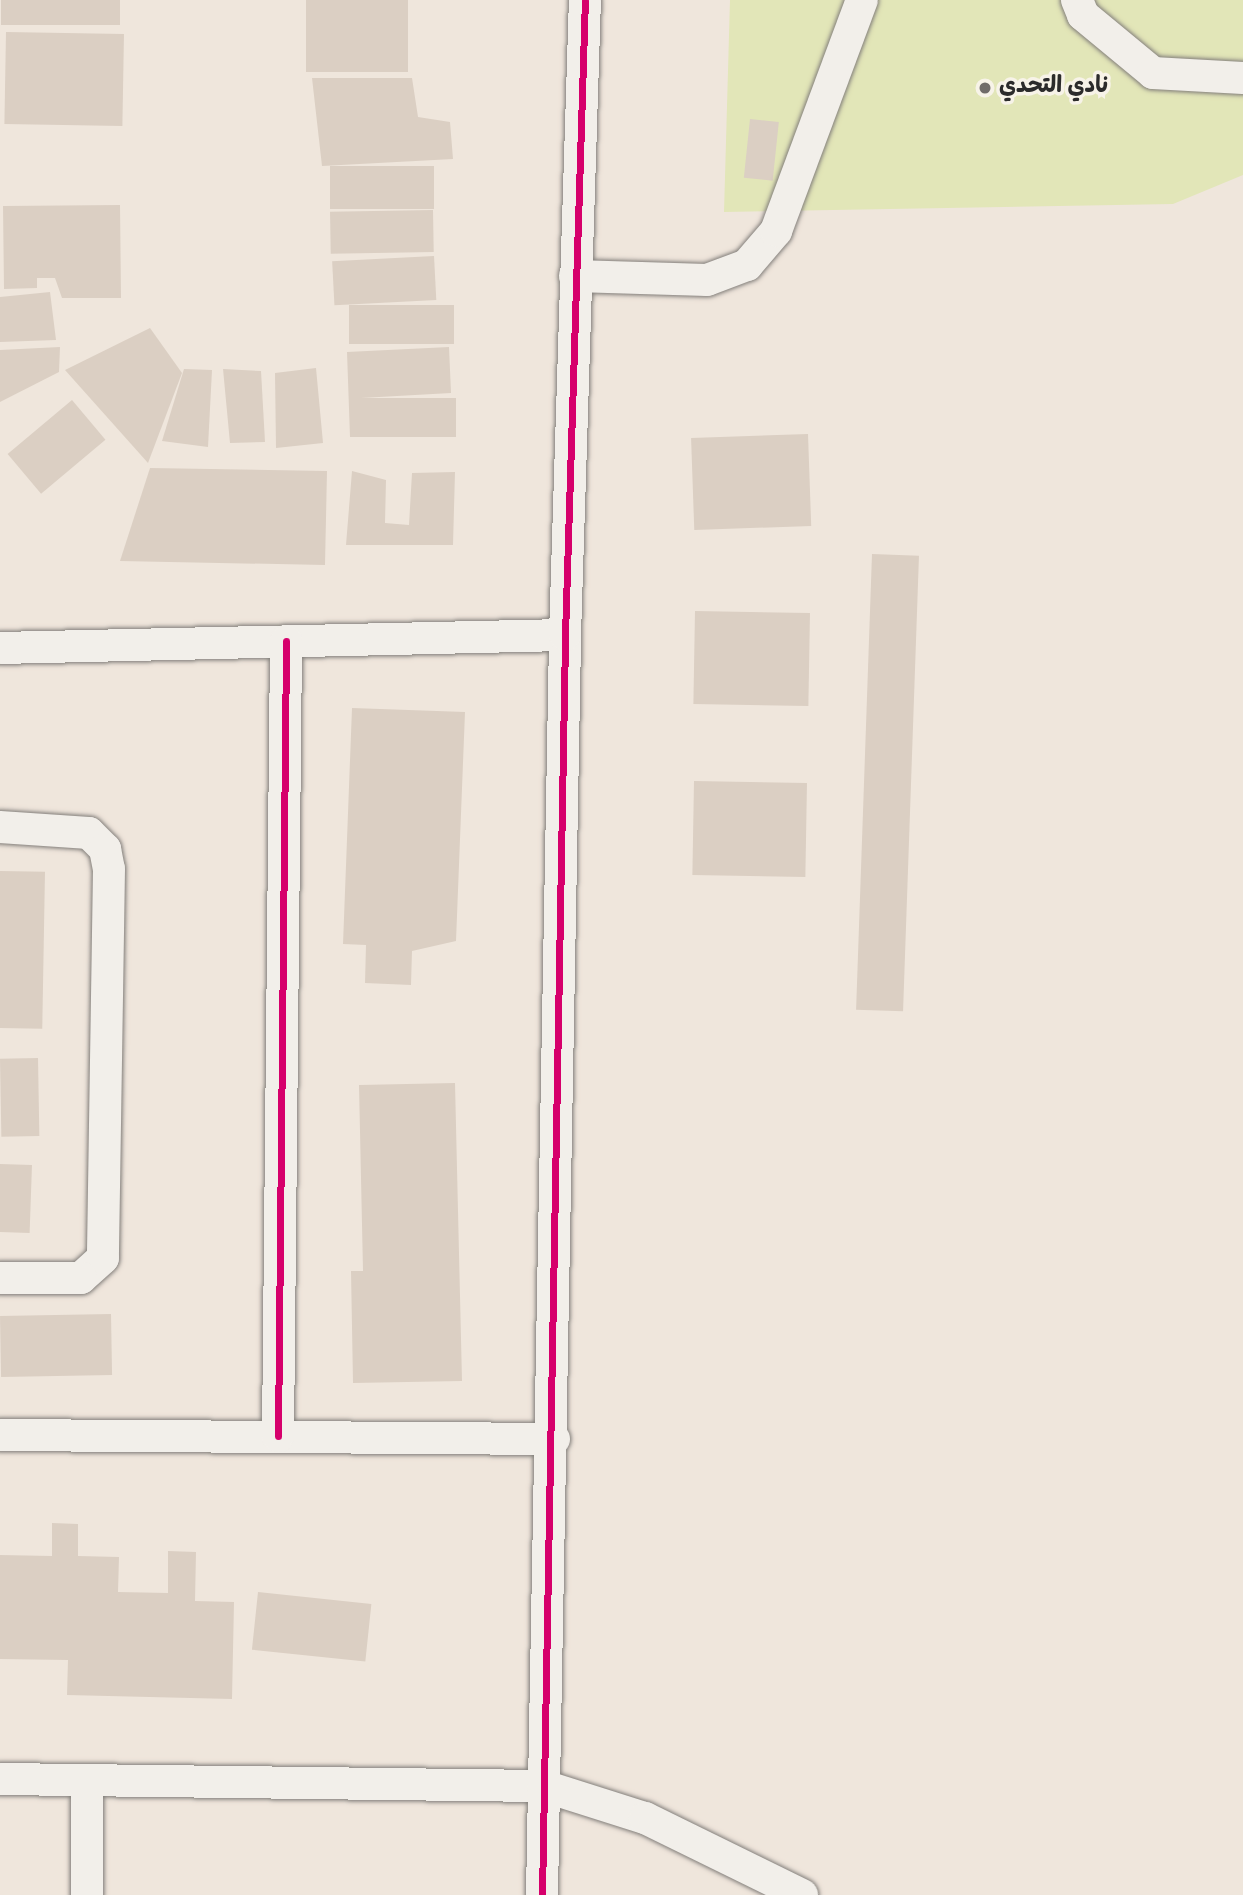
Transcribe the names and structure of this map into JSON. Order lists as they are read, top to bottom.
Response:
{
  "places": ["نادي التحدي"]
}
